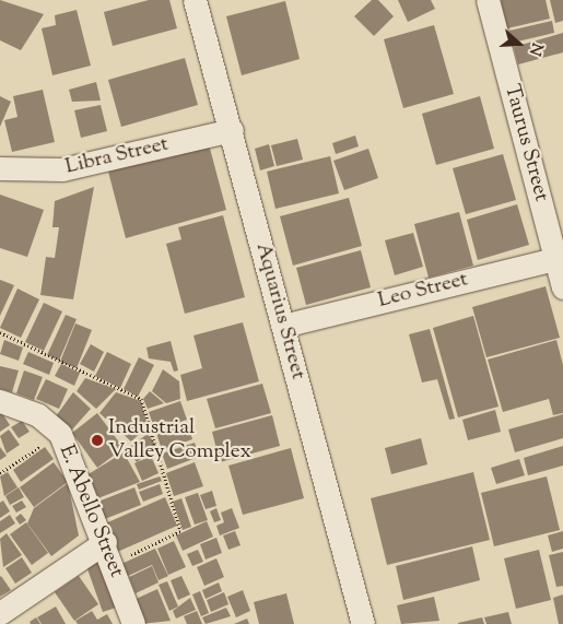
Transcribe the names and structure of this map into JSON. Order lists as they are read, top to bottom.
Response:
{
  "streets": {
    "street": [
      "Taurus Street",
      "Libra Street",
      "Leo Street",
      "Aquarius Street",
      "E. Abello Street"
    ]
  },
  "crossings": [
    ["Taurus Street", "Leo Street"],
    ["Libra Street", "Aquarius Street"],
    ["Leo Street", "Aquarius Street"]
  ],
  "places": ["Industrial Valley Complex"],
  "north": "right"
}
